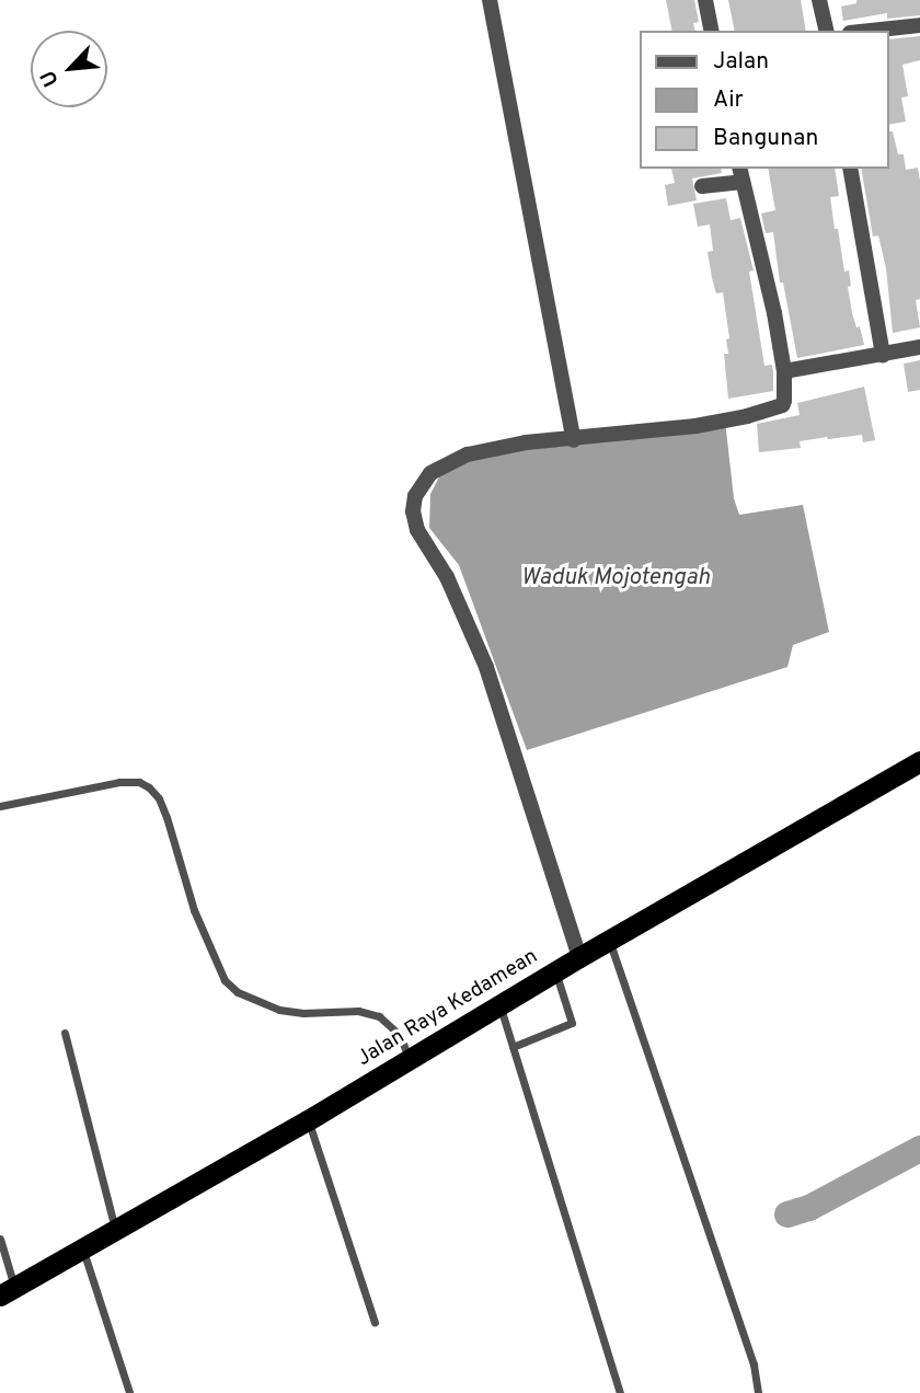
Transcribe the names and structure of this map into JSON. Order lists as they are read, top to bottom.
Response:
{
  "streets": {
    "highway": ["Jalan Raya Kedamean"]
  },
  "water": ["Waduk Mojotengah"],
  "legend": ["Jalan", "Air", "Bangunan"],
  "north": "bottom left"
}
